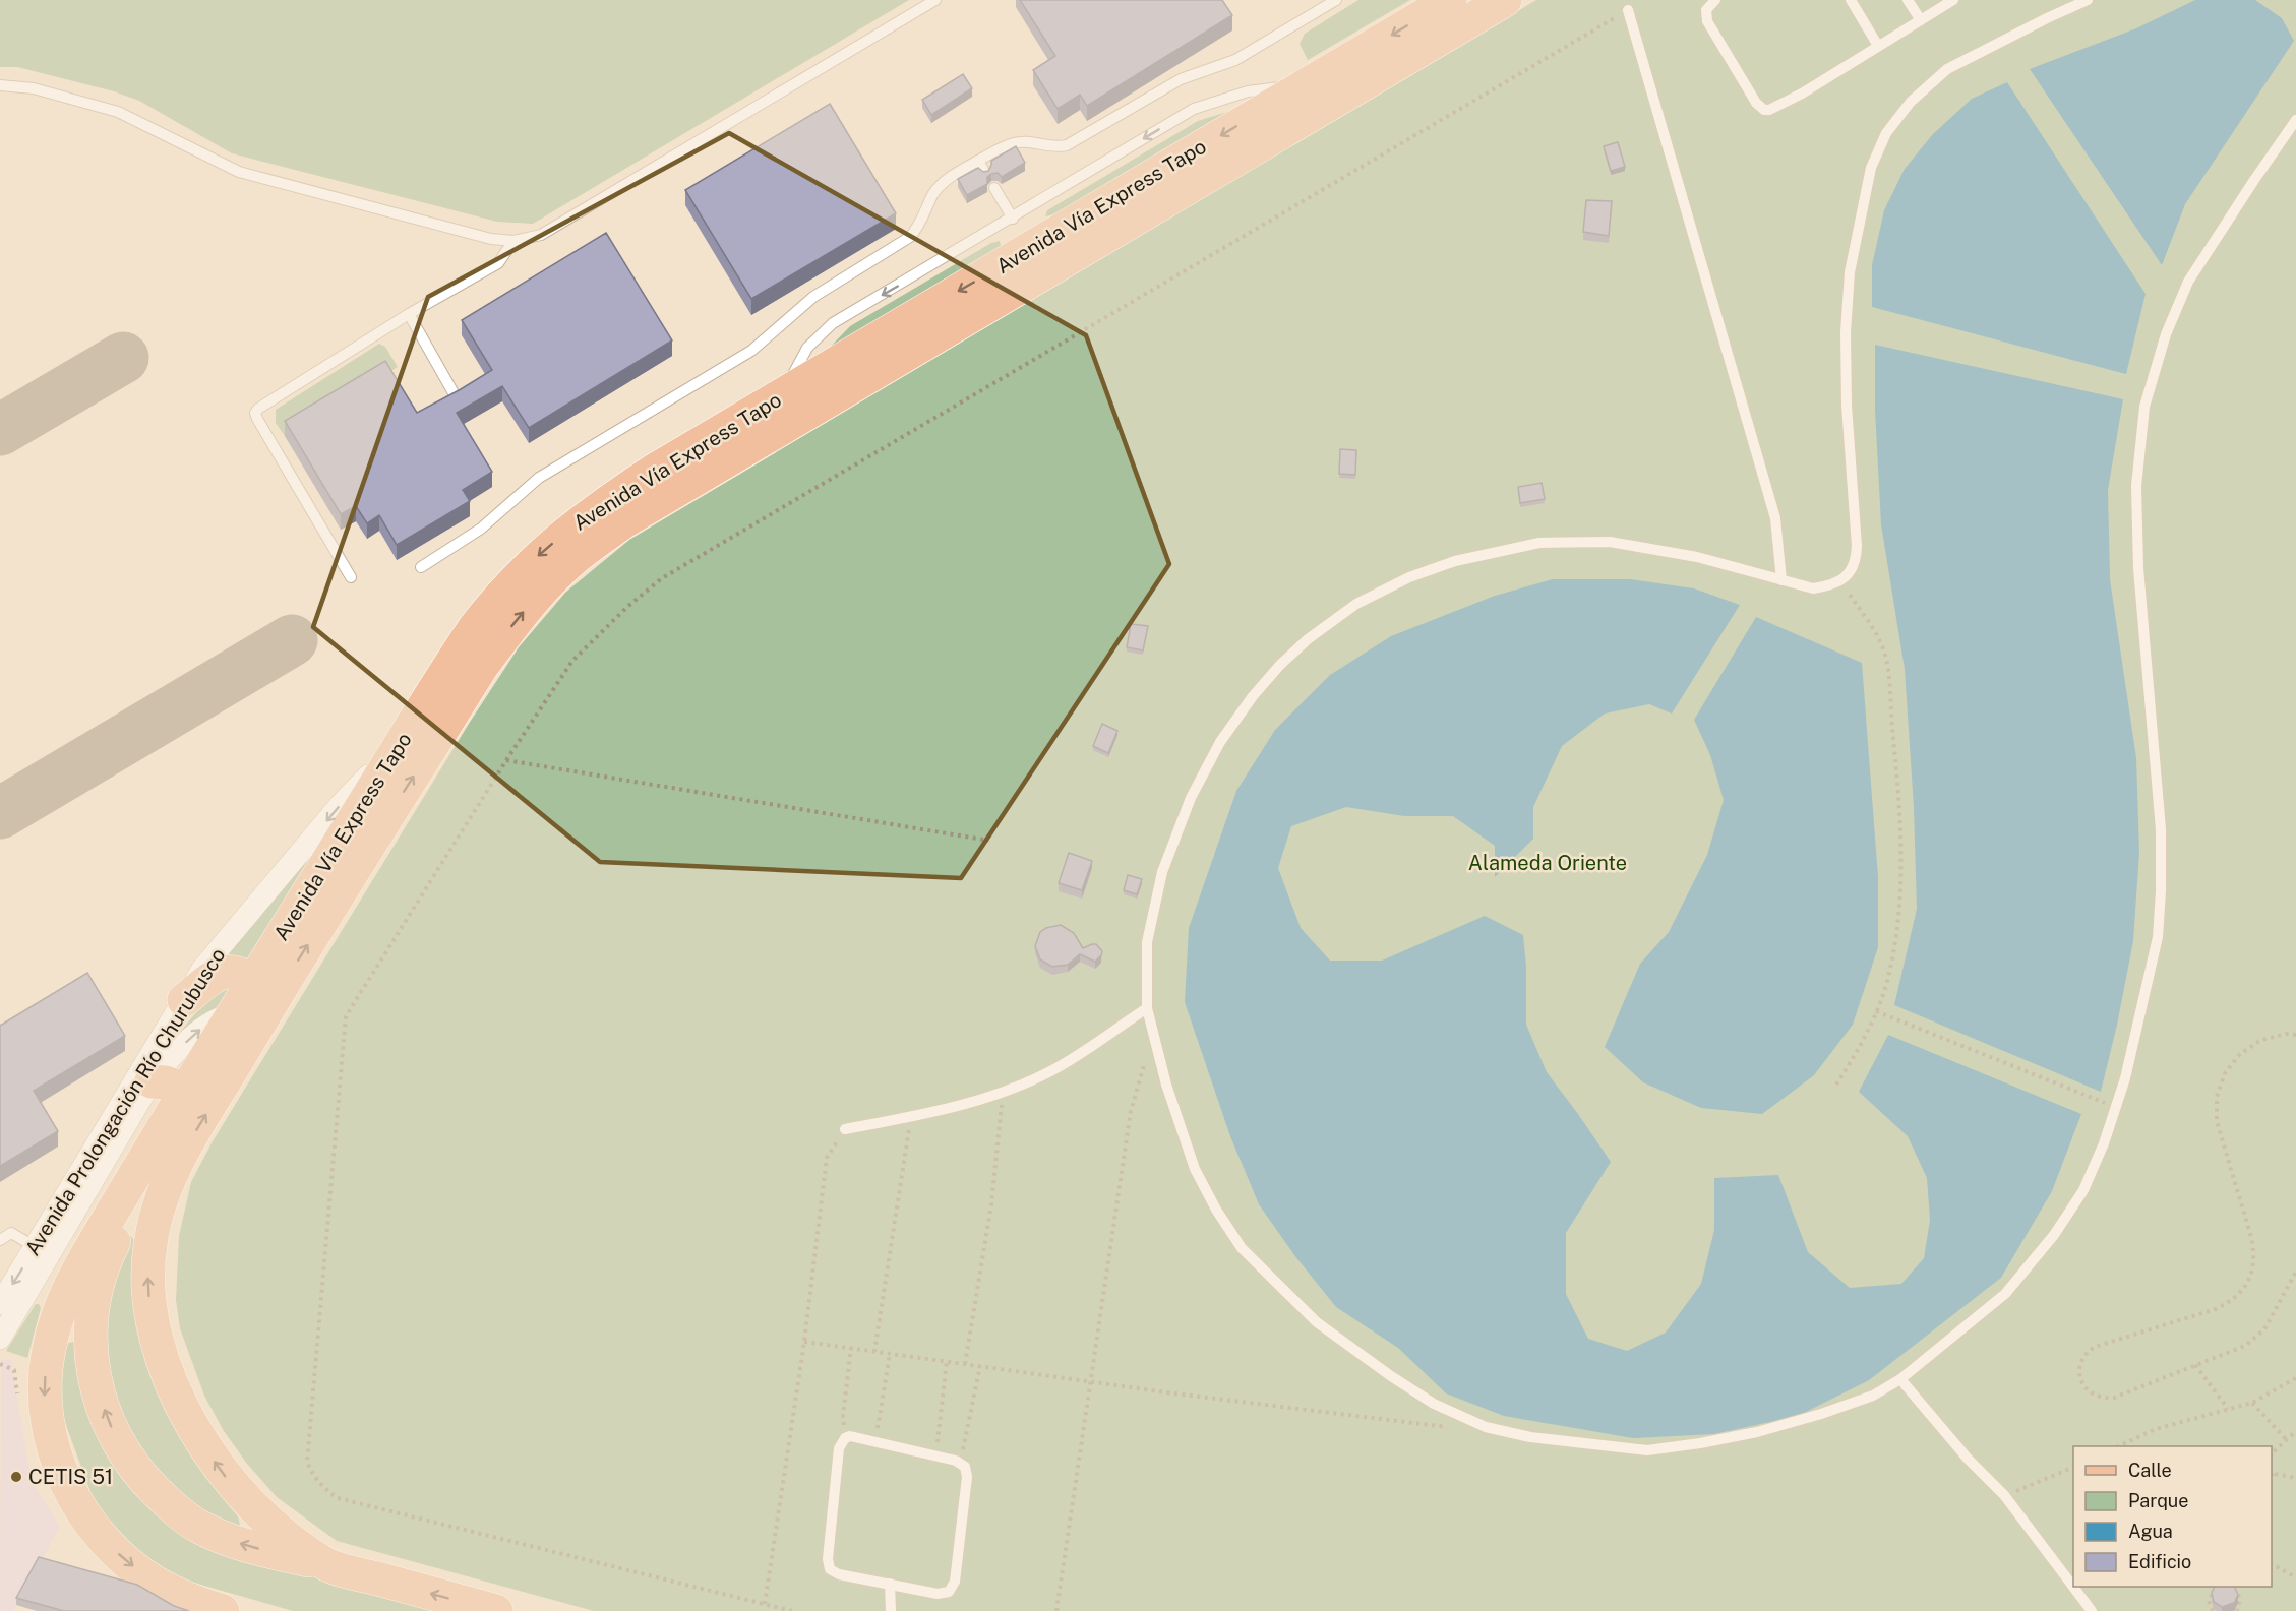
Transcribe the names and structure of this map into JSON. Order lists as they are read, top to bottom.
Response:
{
  "streets": {
    "main road": ["Avenida Vía Express Tapo"],
    "street": ["Avenida Prolongación Río Churubusco"]
  },
  "crossings": [
    ["Avenida Vía Express Tapo", "Avenida Prolongación Río Churubusco"]
  ],
  "parks": ["Alameda Oriente"],
  "places": ["CETIS 51"],
  "legend": [
    "Calle",
    "Parque",
    "Agua",
    "Edificio"
  ]
}
